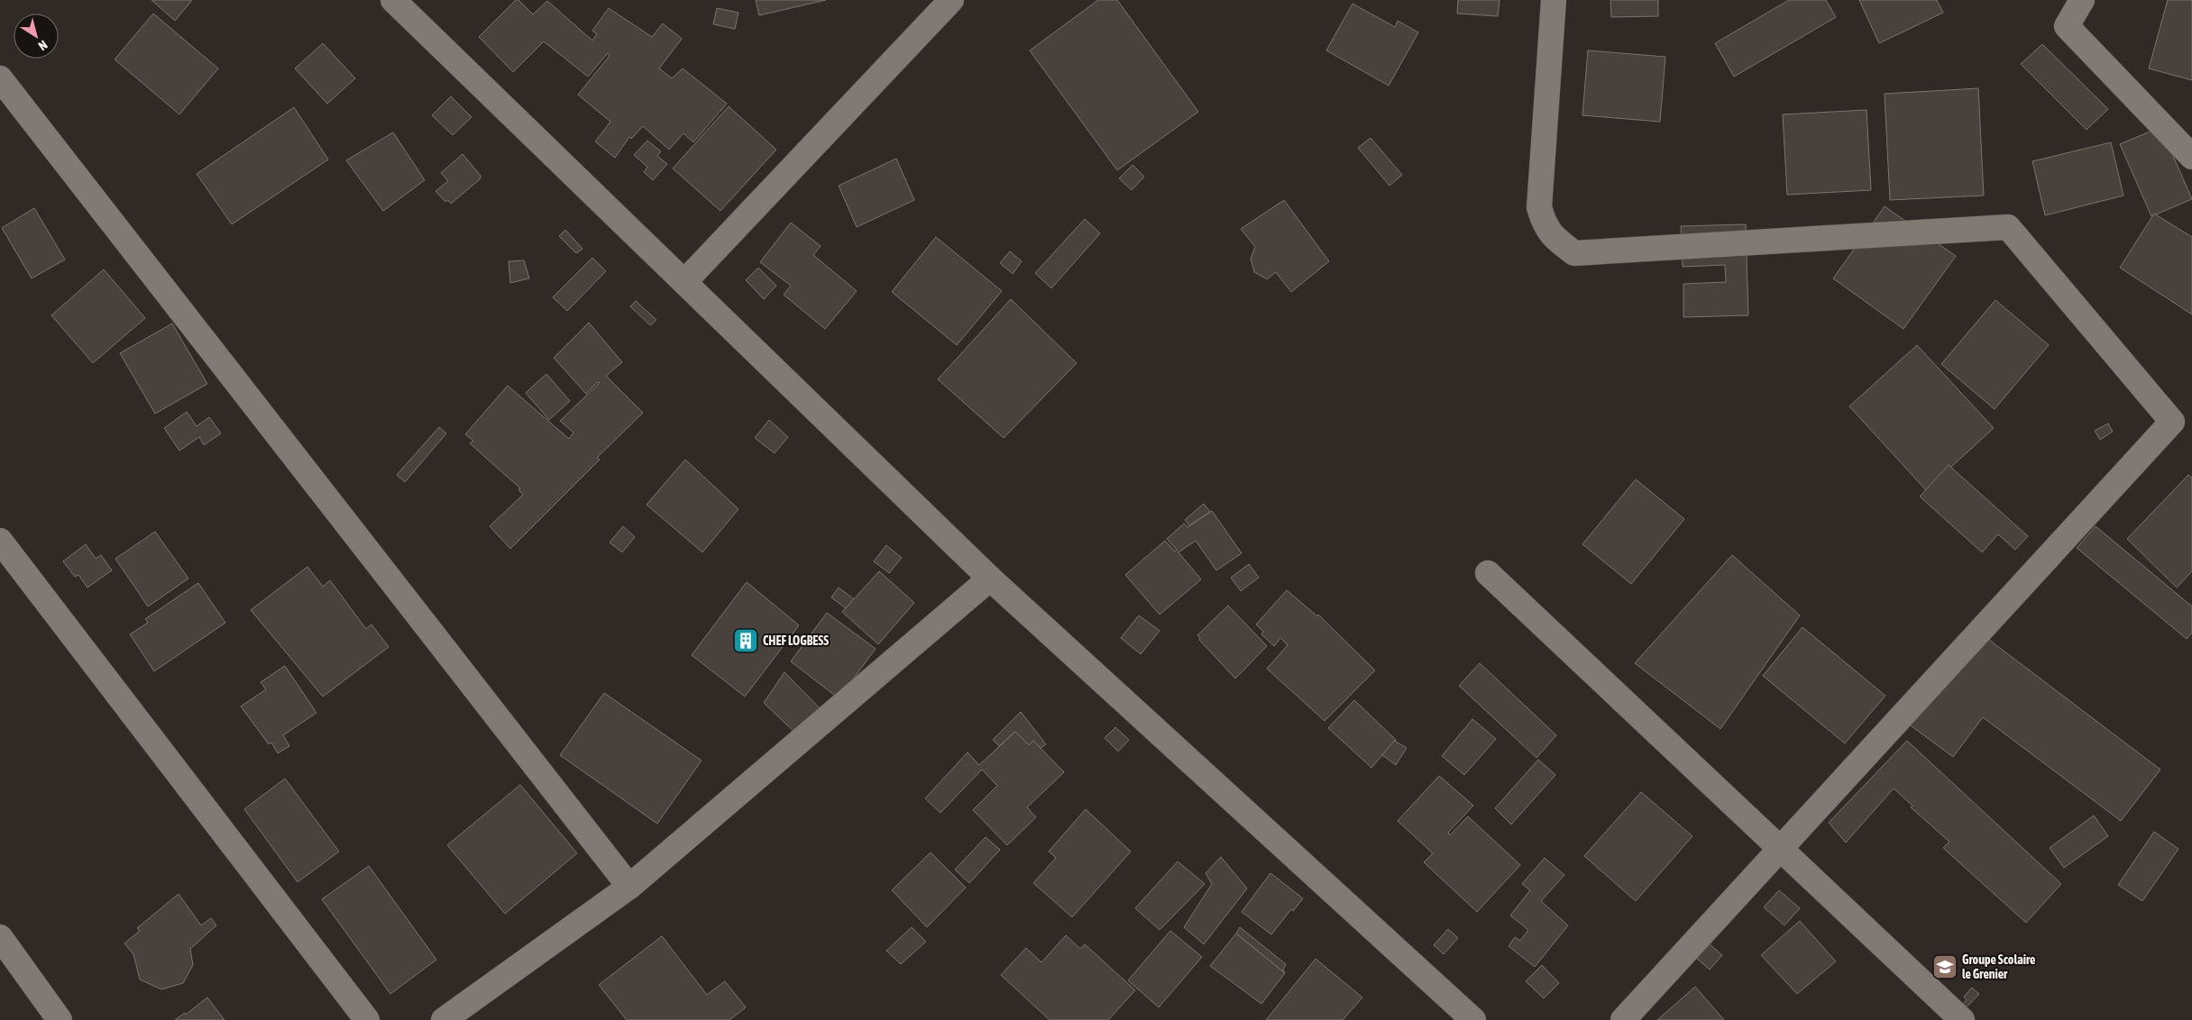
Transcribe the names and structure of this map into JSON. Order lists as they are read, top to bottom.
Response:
{
  "places": {
    "building": ["CHEF LOGBESS"],
    "school or university": ["Groupe Scolaire le Grenier"]
  },
  "north": "bottom right"
}
